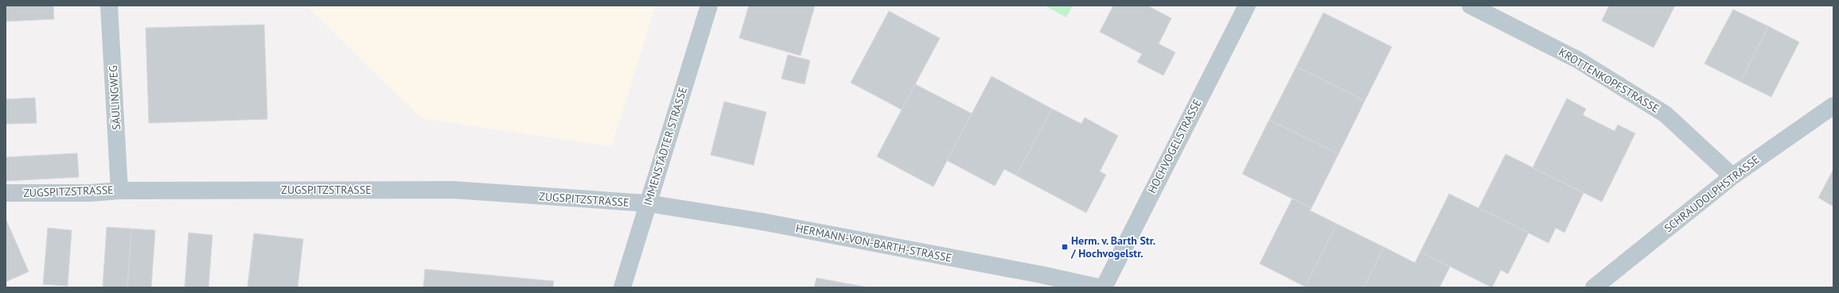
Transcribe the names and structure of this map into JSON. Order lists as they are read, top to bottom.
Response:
{
  "streets": {
    "street": [
      "KROTTENKOPFSTRASSE",
      "SÄULINGWEG",
      "IMMENSTÄDTER STRASSE",
      "HOCHVOGELSTRASSE",
      "ZUGSPITZSTRASSE",
      "SCHRAUDOLPHSTRASSE",
      "HERMANN-VON-BARTH-STRASSE"
    ]
  },
  "crossings": [
    ["KROTTENKOPFSTRASSE", "SCHRAUDOLPHSTRASSE"],
    ["SÄULINGWEG", "ZUGSPITZSTRASSE"],
    ["IMMENSTÄDTER STRASSE", "ZUGSPITZSTRASSE"],
    ["IMMENSTÄDTER STRASSE", "HERMANN-VON-BARTH-STRASSE"],
    ["ZUGSPITZSTRASSE", "HERMANN-VON-BARTH-STRASSE"]
  ],
  "places": {
    "transit": ["Herm. v. Barth Str. / Hochvogelstr."]
  }
}
